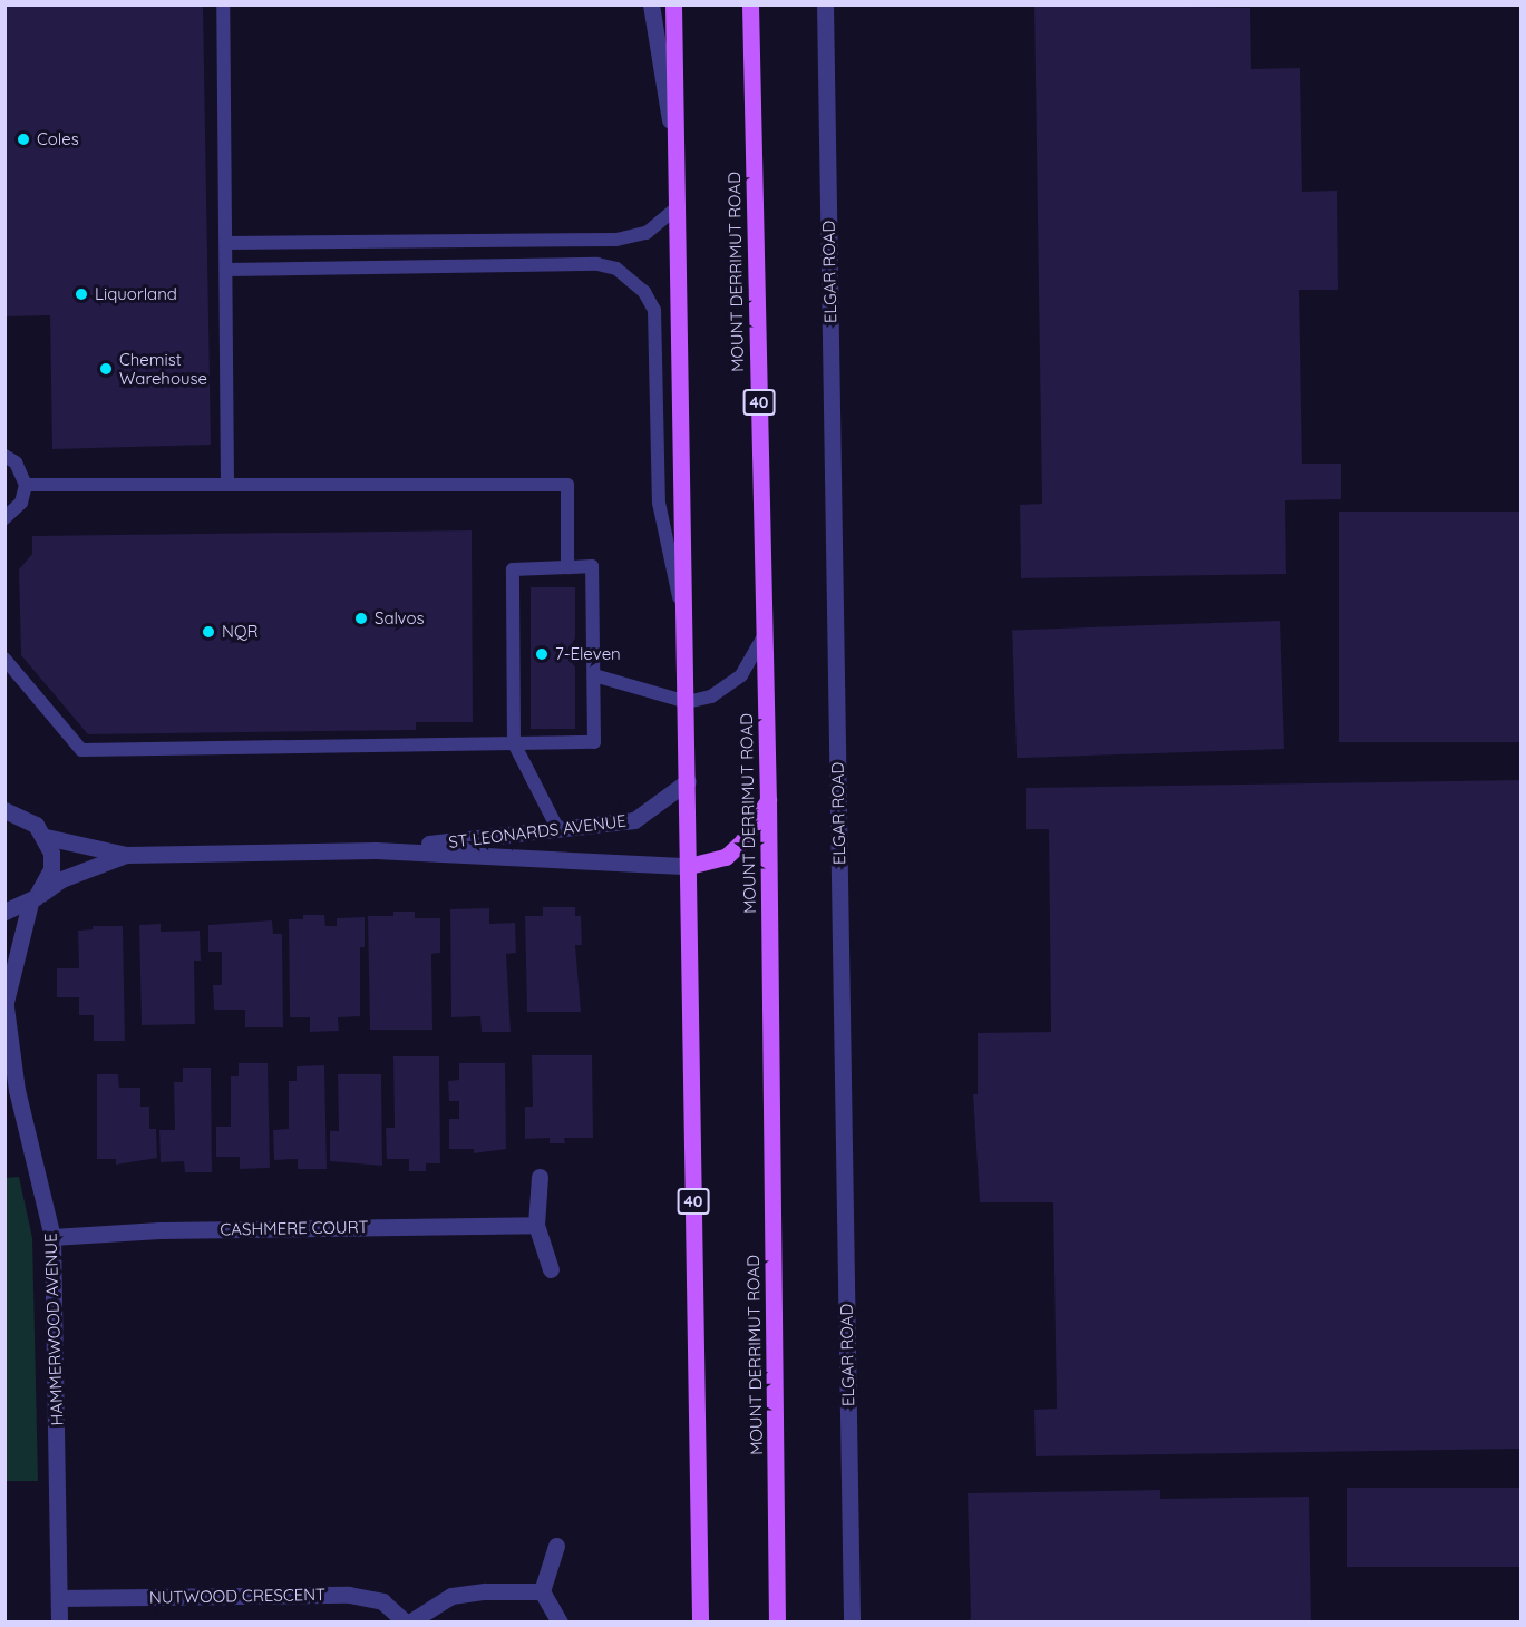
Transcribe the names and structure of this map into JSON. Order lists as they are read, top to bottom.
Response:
{
  "streets": {
    "main road": ["MOUNT DERRIMUT ROAD", "40"],
    "street": [
      "ELGAR ROAD",
      "ST LEONARDS AVENUE",
      "CASHMERE COURT",
      "HAMMERWOOD AVENUE",
      "NUTWOOD CRESCENT"
    ]
  },
  "crossings": [
    ["40", "ST LEONARDS AVENUE"],
    ["ST LEONARDS AVENUE", "HAMMERWOOD AVENUE"],
    ["CASHMERE COURT", "HAMMERWOOD AVENUE"],
    ["HAMMERWOOD AVENUE", "NUTWOOD CRESCENT"]
  ],
  "places": [
    "Coles",
    "Liquorland",
    "Chemist Warehouse",
    "Salvos",
    "NQR",
    "7-Eleven"
  ]
}
